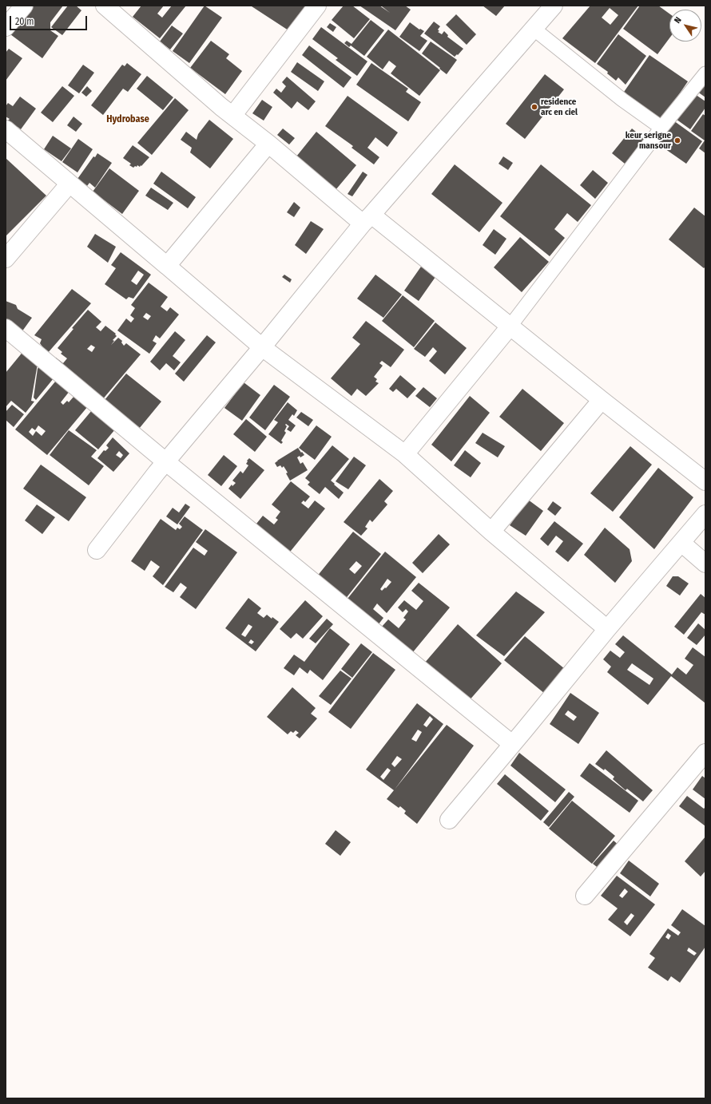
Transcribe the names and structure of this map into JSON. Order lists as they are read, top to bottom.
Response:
{
  "districts": ["Hydrobase"],
  "places": ["residence arc en ciel", "keur serigne mansour"],
  "scale_bar": "20 m",
  "north": "top left"
}
